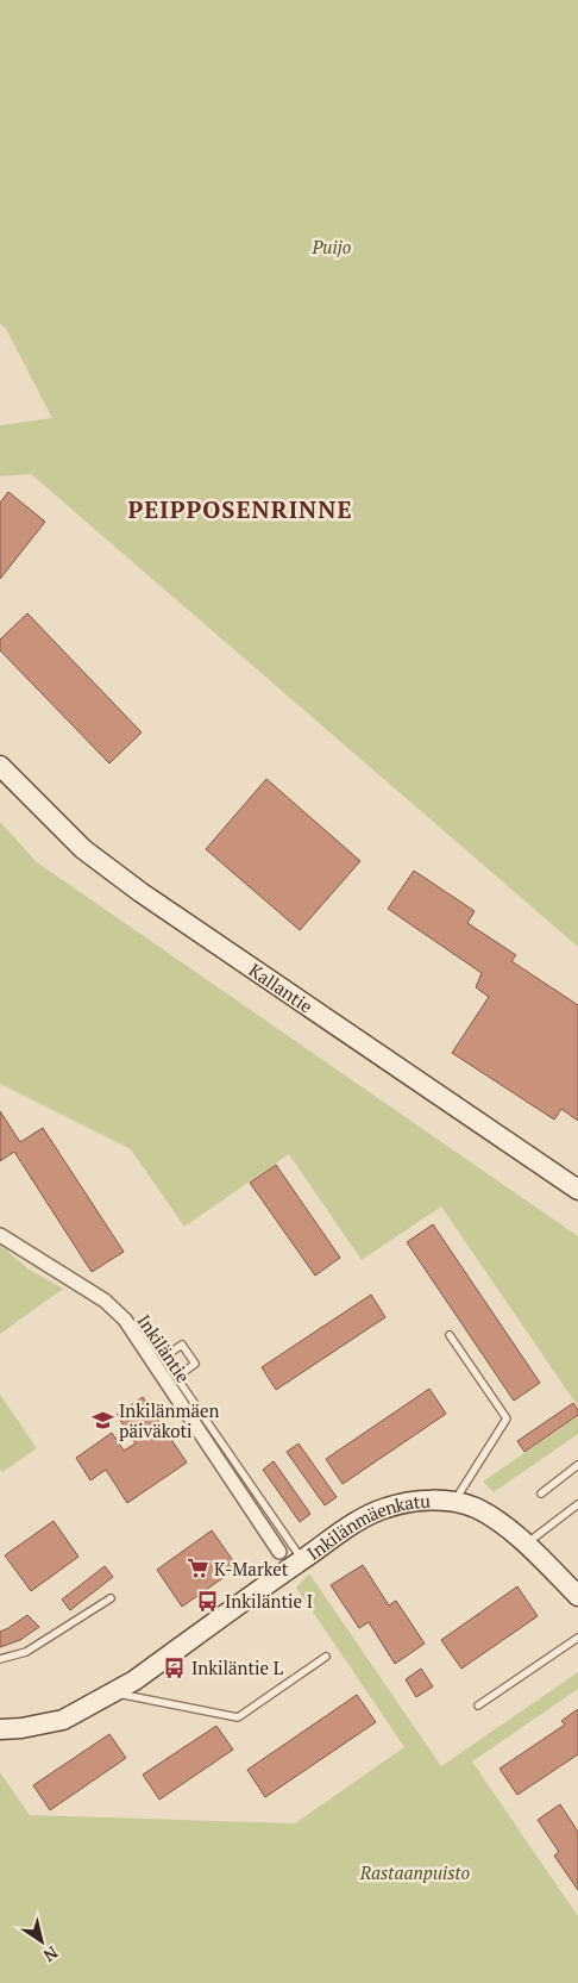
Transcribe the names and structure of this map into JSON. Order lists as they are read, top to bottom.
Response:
{
  "streets": {
    "main road": ["Kallantie", "Inkilänmäenkatu"],
    "street": ["Inkiläntie"]
  },
  "districts": ["PEIPPOSENRINNE"],
  "parks": ["Puijo", "Rastaanpuisto"],
  "places": {
    "school or university": ["Inkilänmäen päiväkoti"],
    "supermarket": ["K-Market"],
    "bus stop": ["Inkiläntie I", "Inkiläntie L"]
  },
  "north": "bottom right"
}
